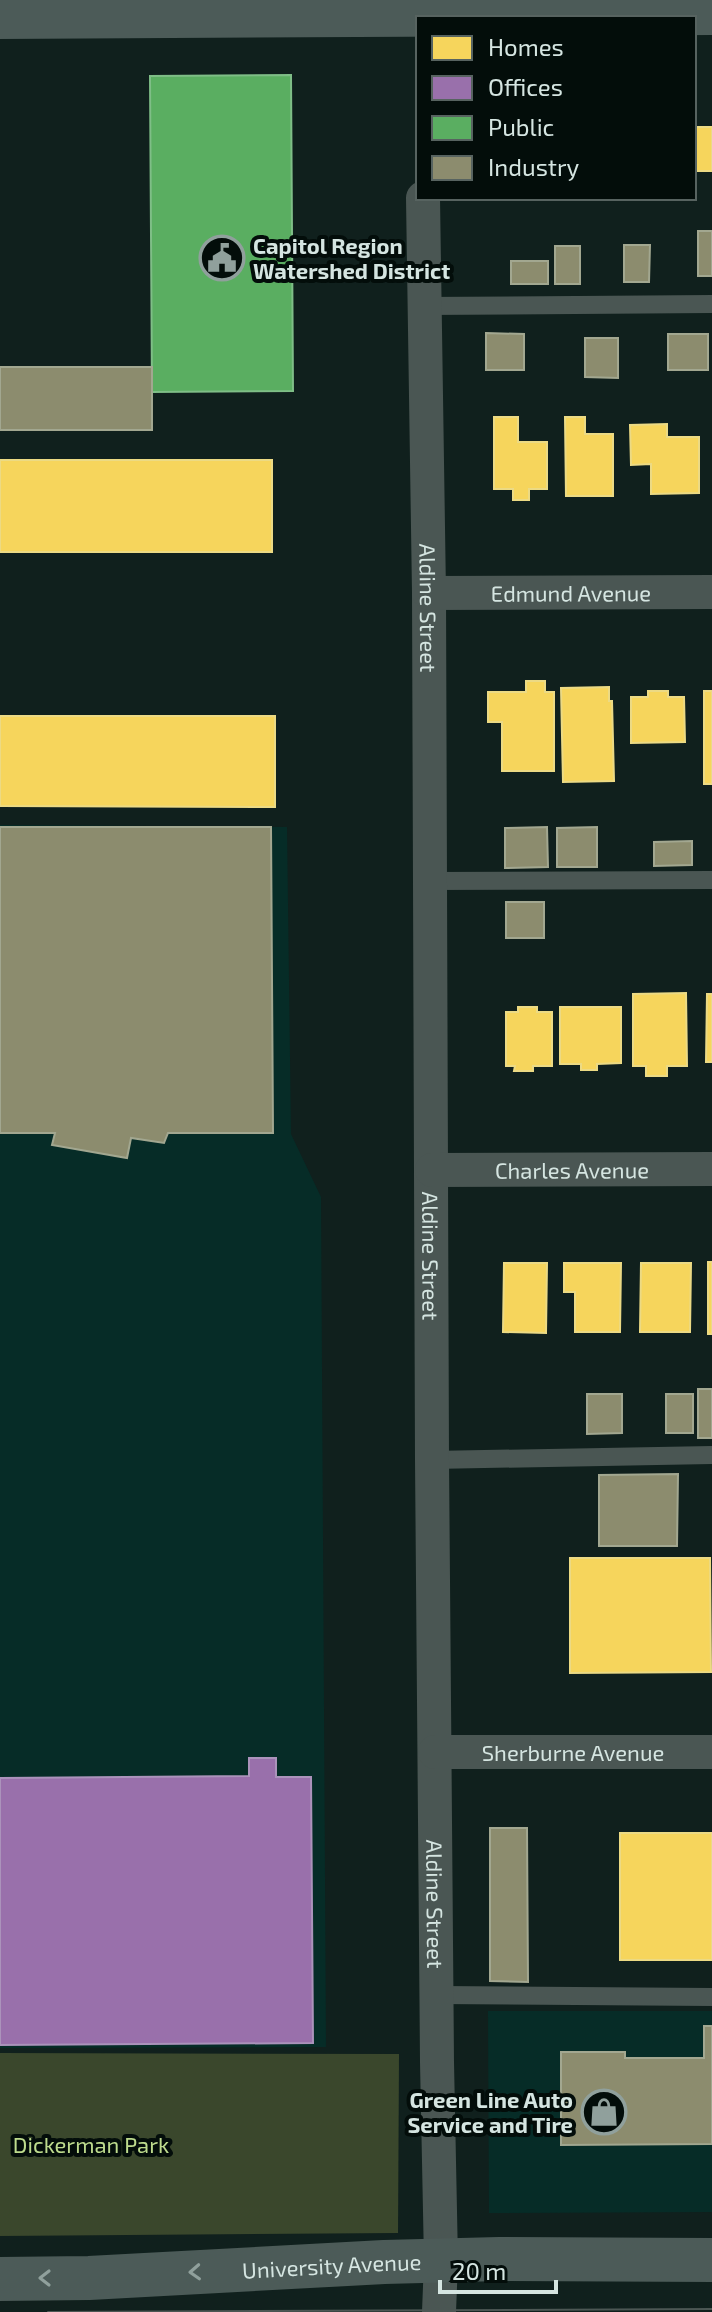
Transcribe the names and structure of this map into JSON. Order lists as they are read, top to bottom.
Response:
{
  "streets": {
    "street": [
      "Edmund Avenue",
      "Aldine Street",
      "Charles Avenue",
      "Sherburne Avenue",
      "University Avenue"
    ]
  },
  "crossings": [
    ["Edmund Avenue", "Aldine Street"],
    ["Aldine Street", "Charles Avenue"],
    ["Aldine Street", "Sherburne Avenue"],
    ["Aldine Street", "University Avenue"]
  ],
  "one_way": ["University Avenue"],
  "parks": ["Dickerman Park"],
  "places": {
    "public building": ["Capitol Region Watershed District"],
    "shop": ["Green Line Auto Service and Tire"]
  },
  "legend": [
    "Homes",
    "Offices",
    "Public",
    "Industry"
  ],
  "scale_bar": "20 m"
}
